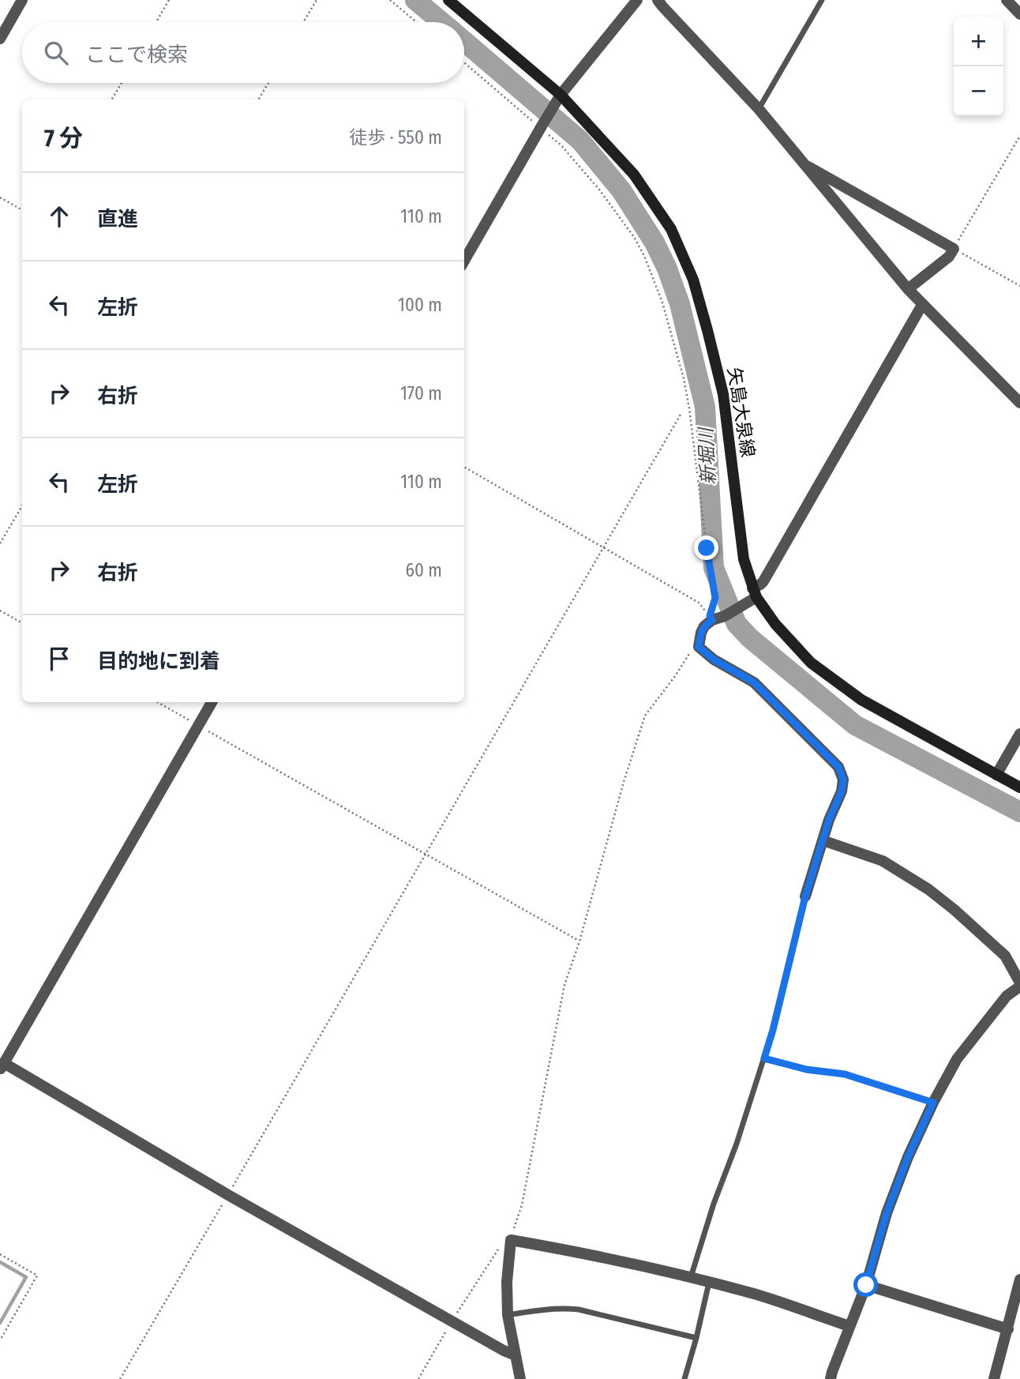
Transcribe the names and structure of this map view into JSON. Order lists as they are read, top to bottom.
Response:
{
  "streets": {
    "main road": ["矢島大泉線"]
  },
  "water": ["新堀川"],
  "page": {
    "map_buttons": ["+", "−"],
    "search": "ここで検索",
    "heading": ["7 分", "徒歩 · 550 m"],
    "list": [
      ["直進", "110 m"],
      ["左折", "100 m"],
      ["右折", "170 m"],
      ["左折", "110 m"],
      ["右折", "60 m"],
      "目的地に到着"
    ]
  }
}
